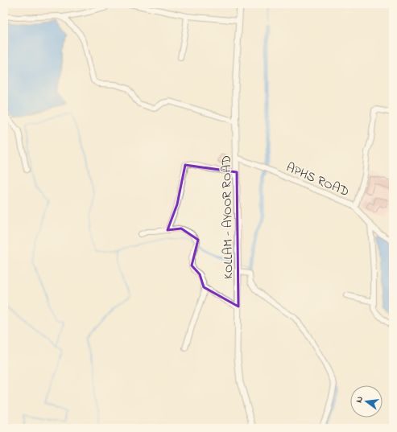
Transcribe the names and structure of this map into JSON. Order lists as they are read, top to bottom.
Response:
{
  "streets": {
    "main road": ["KOLLAM - AYOOR ROAD"],
    "street": ["APHS ROAD"]
  },
  "crossings": [
    ["APHS ROAD", "KOLLAM - AYOOR ROAD"]
  ],
  "north": "left"
}
